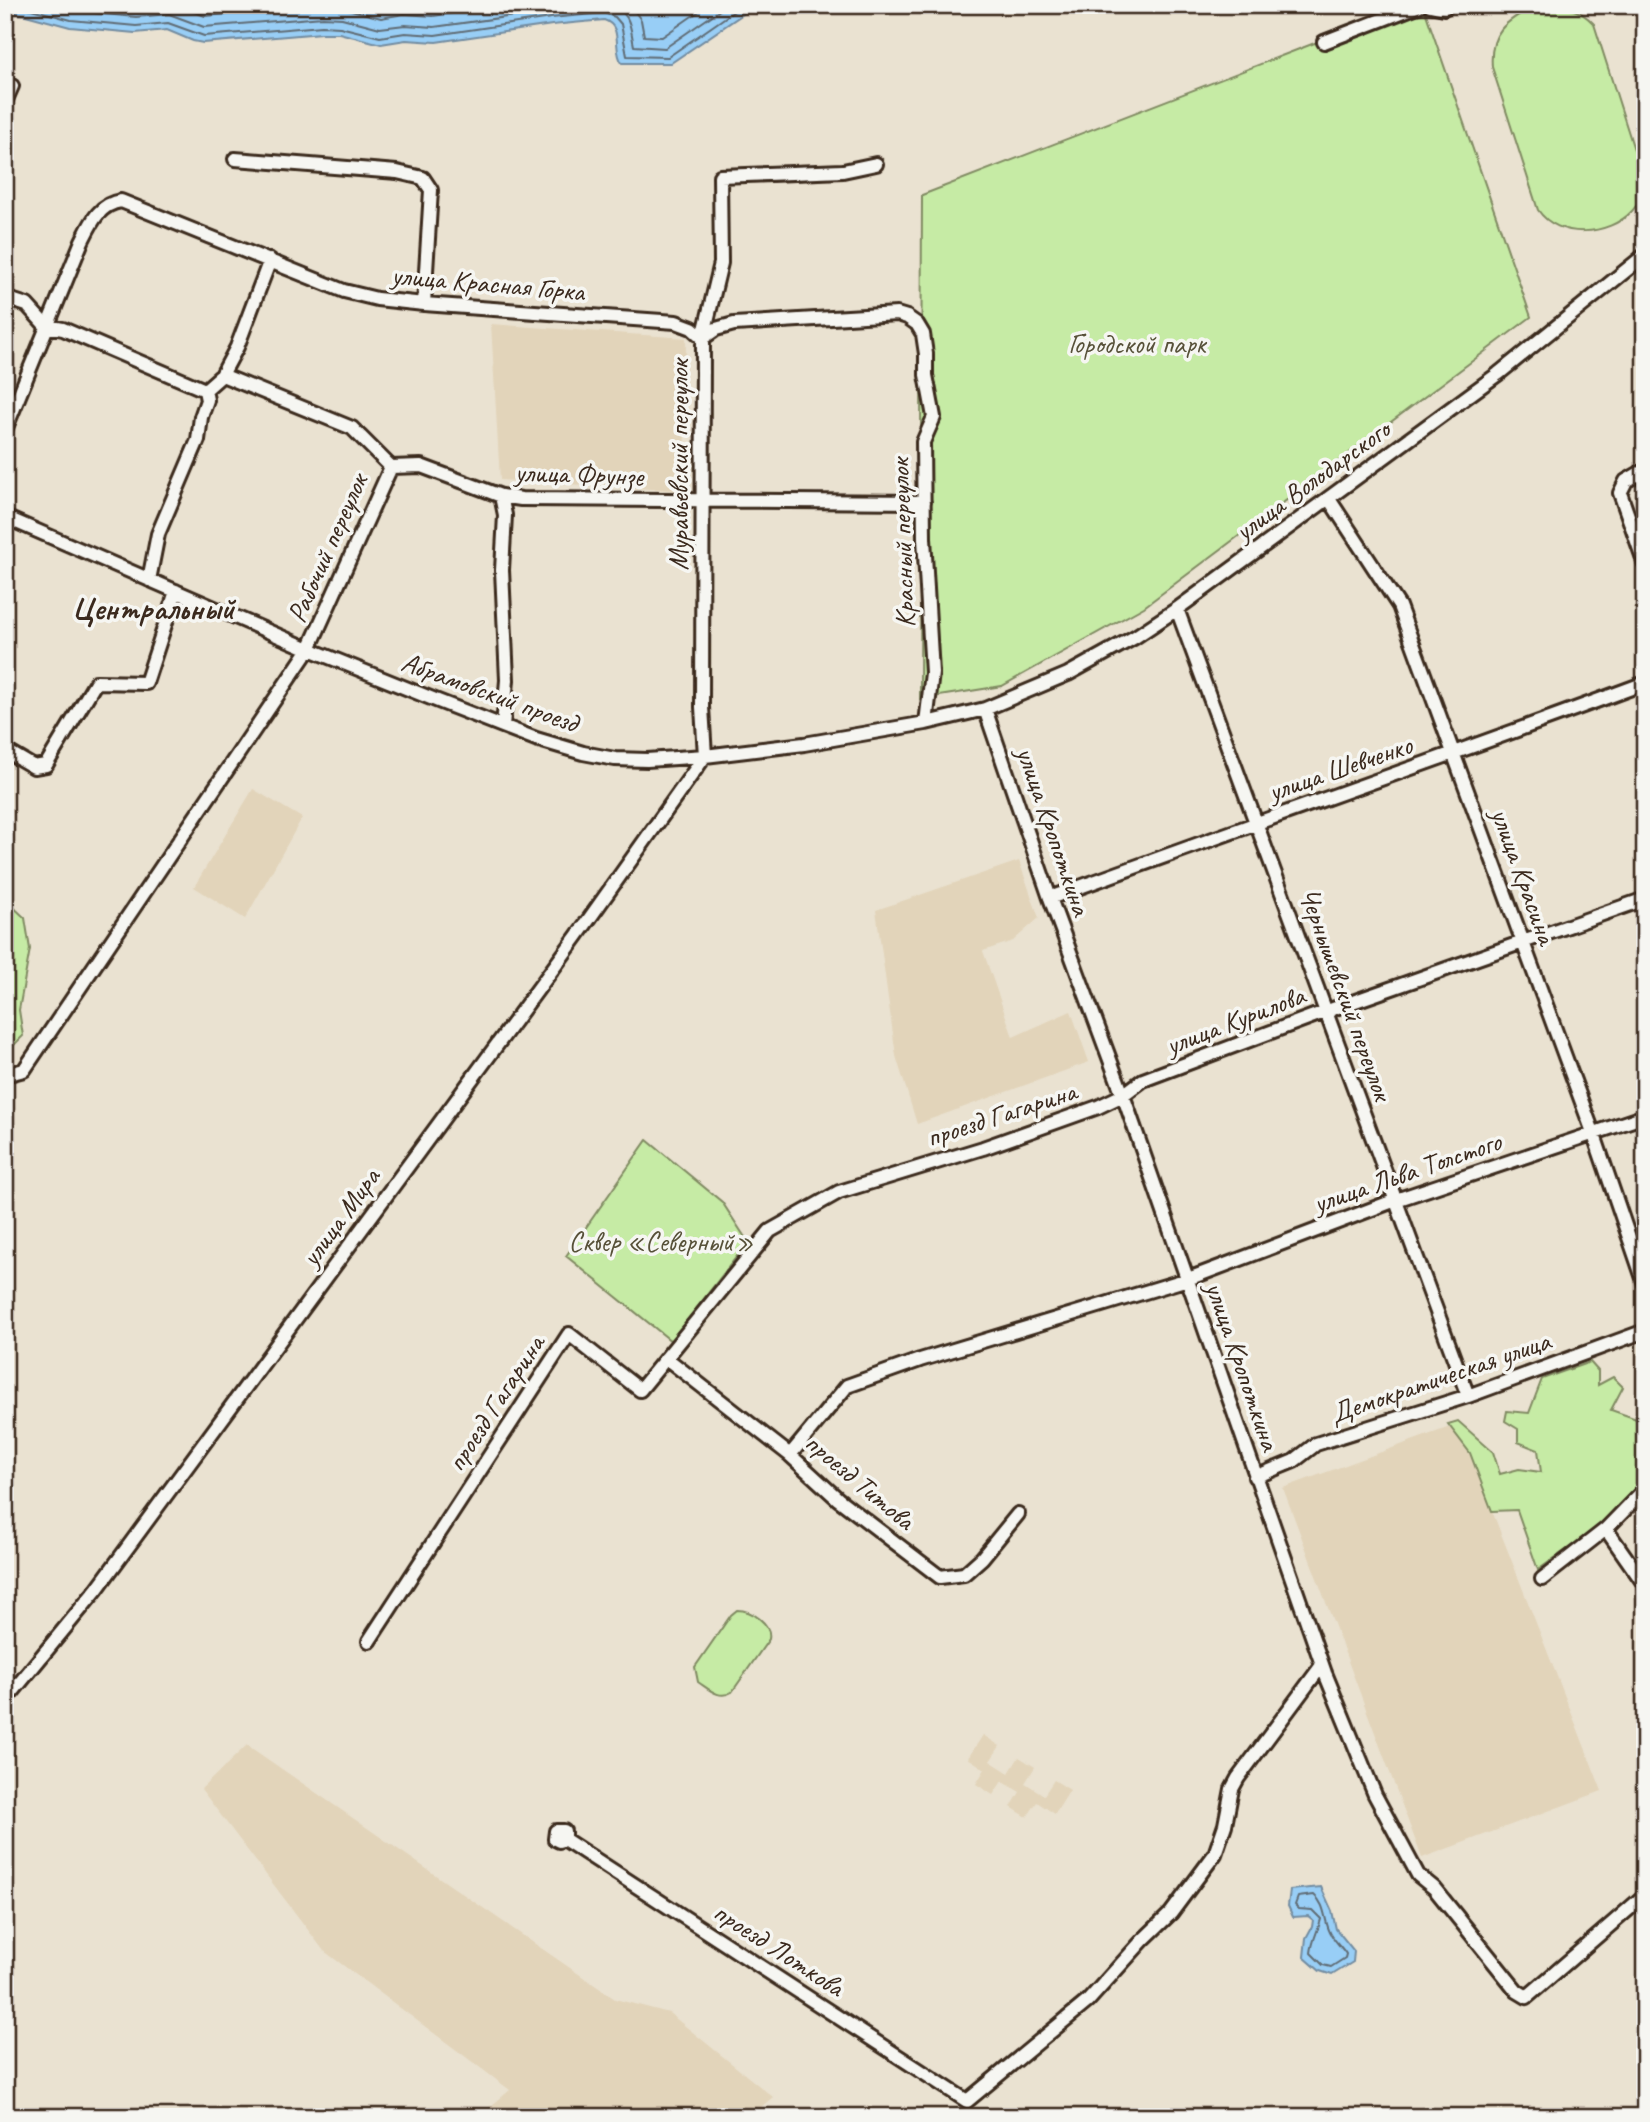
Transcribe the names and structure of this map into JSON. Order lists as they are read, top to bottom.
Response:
{
  "streets": {
    "street": [
      "улица Красная Горка",
      "Муравьевский переулок",
      "улица Фрунзе",
      "улица Володарского",
      "Красный переулок",
      "Рабочий переулок",
      "Абрамовский проезд",
      "улица Шевченко",
      "улица Кропоткина",
      "улица Красина",
      "Чернышевский переулок",
      "улица Курилова",
      "проезд Гагарина",
      "улица Льва Толстого",
      "улица Мира",
      "Демократическая улица",
      "проезд Титова",
      "проезд Лоткова"
    ]
  },
  "crossings": [
    ["улица Красная Горка", "Муравьевский переулок"],
    ["улица Красная Горка", "Красный переулок"],
    ["Муравьевский переулок", "улица Фрунзе"],
    ["Муравьевский переулок", "Красный переулок"],
    ["Муравьевский переулок", "Абрамовский проезд"],
    ["Муравьевский переулок", "улица Мира"],
    ["улица Фрунзе", "Красный переулок"],
    ["улица Фрунзе", "Рабочий переулок"],
    ["улица Володарского", "Абрамовский проезд"],
    ["улица Володарского", "улица Кропоткина"],
    ["улица Володарского", "улица Красина"],
    ["улица Володарского", "Чернышевский переулок"],
    ["Красный переулок", "Абрамовский проезд"],
    ["Рабочий переулок", "Абрамовский проезд"],
    ["Абрамовский проезд", "улица Кропоткина"],
    ["Абрамовский проезд", "улица Мира"],
    ["улица Шевченко", "улица Кропоткина"],
    ["улица Шевченко", "улица Красина"],
    ["улица Шевченко", "Чернышевский переулок"],
    ["улица Кропоткина", "улица Курилова"],
    ["улица Кропоткина", "проезд Гагарина"],
    ["улица Кропоткина", "улица Льва Толстого"],
    ["улица Кропоткина", "Демократическая улица"],
    ["улица Кропоткина", "проезд Лоткова"],
    ["улица Красина", "улица Курилова"],
    ["улица Красина", "улица Льва Толстого"],
    ["Чернышевский переулок", "улица Курилова"],
    ["Чернышевский переулок", "улица Льва Толстого"],
    ["Чернышевский переулок", "Демократическая улица"],
    ["улица Курилова", "проезд Гагарина"],
    ["проезд Гагарина", "проезд Титова"],
    ["улица Льва Толстого", "проезд Титова"]
  ],
  "districts": ["Центральный"],
  "parks": ["Городской парк", "Сквер «Северный»"]
}
